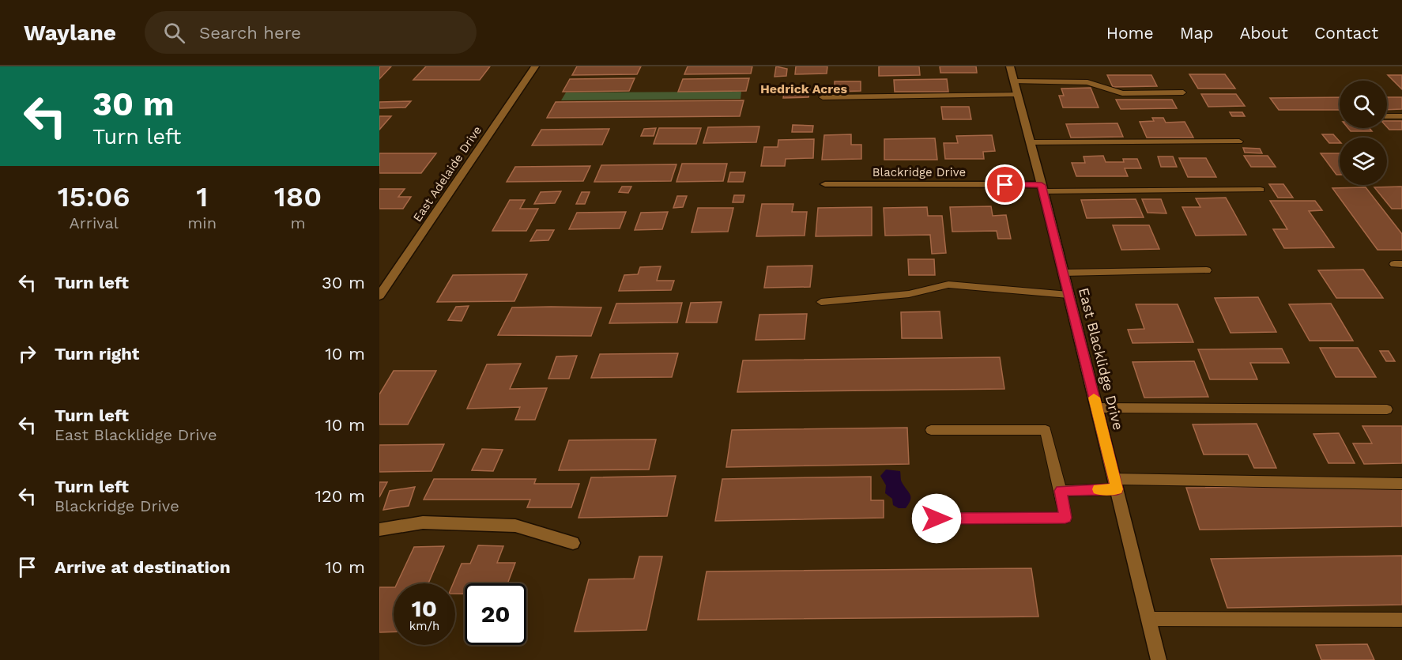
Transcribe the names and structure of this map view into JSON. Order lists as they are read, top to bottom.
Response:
{
  "streets": {
    "street": ["Blackridge Drive", "East Adelaide Drive", "East Blacklidge Drive"]
  },
  "crossings": [
    ["Blackridge Drive", "East Blacklidge Drive"]
  ],
  "districts": ["Hedrick Acres"],
  "page": {
    "header": "Waylane",
    "search": "Search here",
    "nav": [
      "Home",
      "Map",
      "About",
      "Contact"
    ],
    "turn": ["30 m", "Turn left"],
    "eta": [
      "15:06",
      "Arrival",
      "1",
      "min",
      "180",
      "m"
    ],
    "list": [
      {
        "name": "Turn left",
        "value": "30 m"
      },
      {
        "name": "Turn right",
        "value": "10 m"
      },
      {
        "name": "Turn left",
        "note": "East Blacklidge Drive",
        "value": "10 m"
      },
      {
        "name": "Turn left",
        "note": "Blackridge Drive",
        "value": "120 m"
      },
      {
        "name": "Arrive at destination",
        "value": "10 m"
      }
    ],
    "speed": "10 km/h",
    "limit": "20"
  }
}
